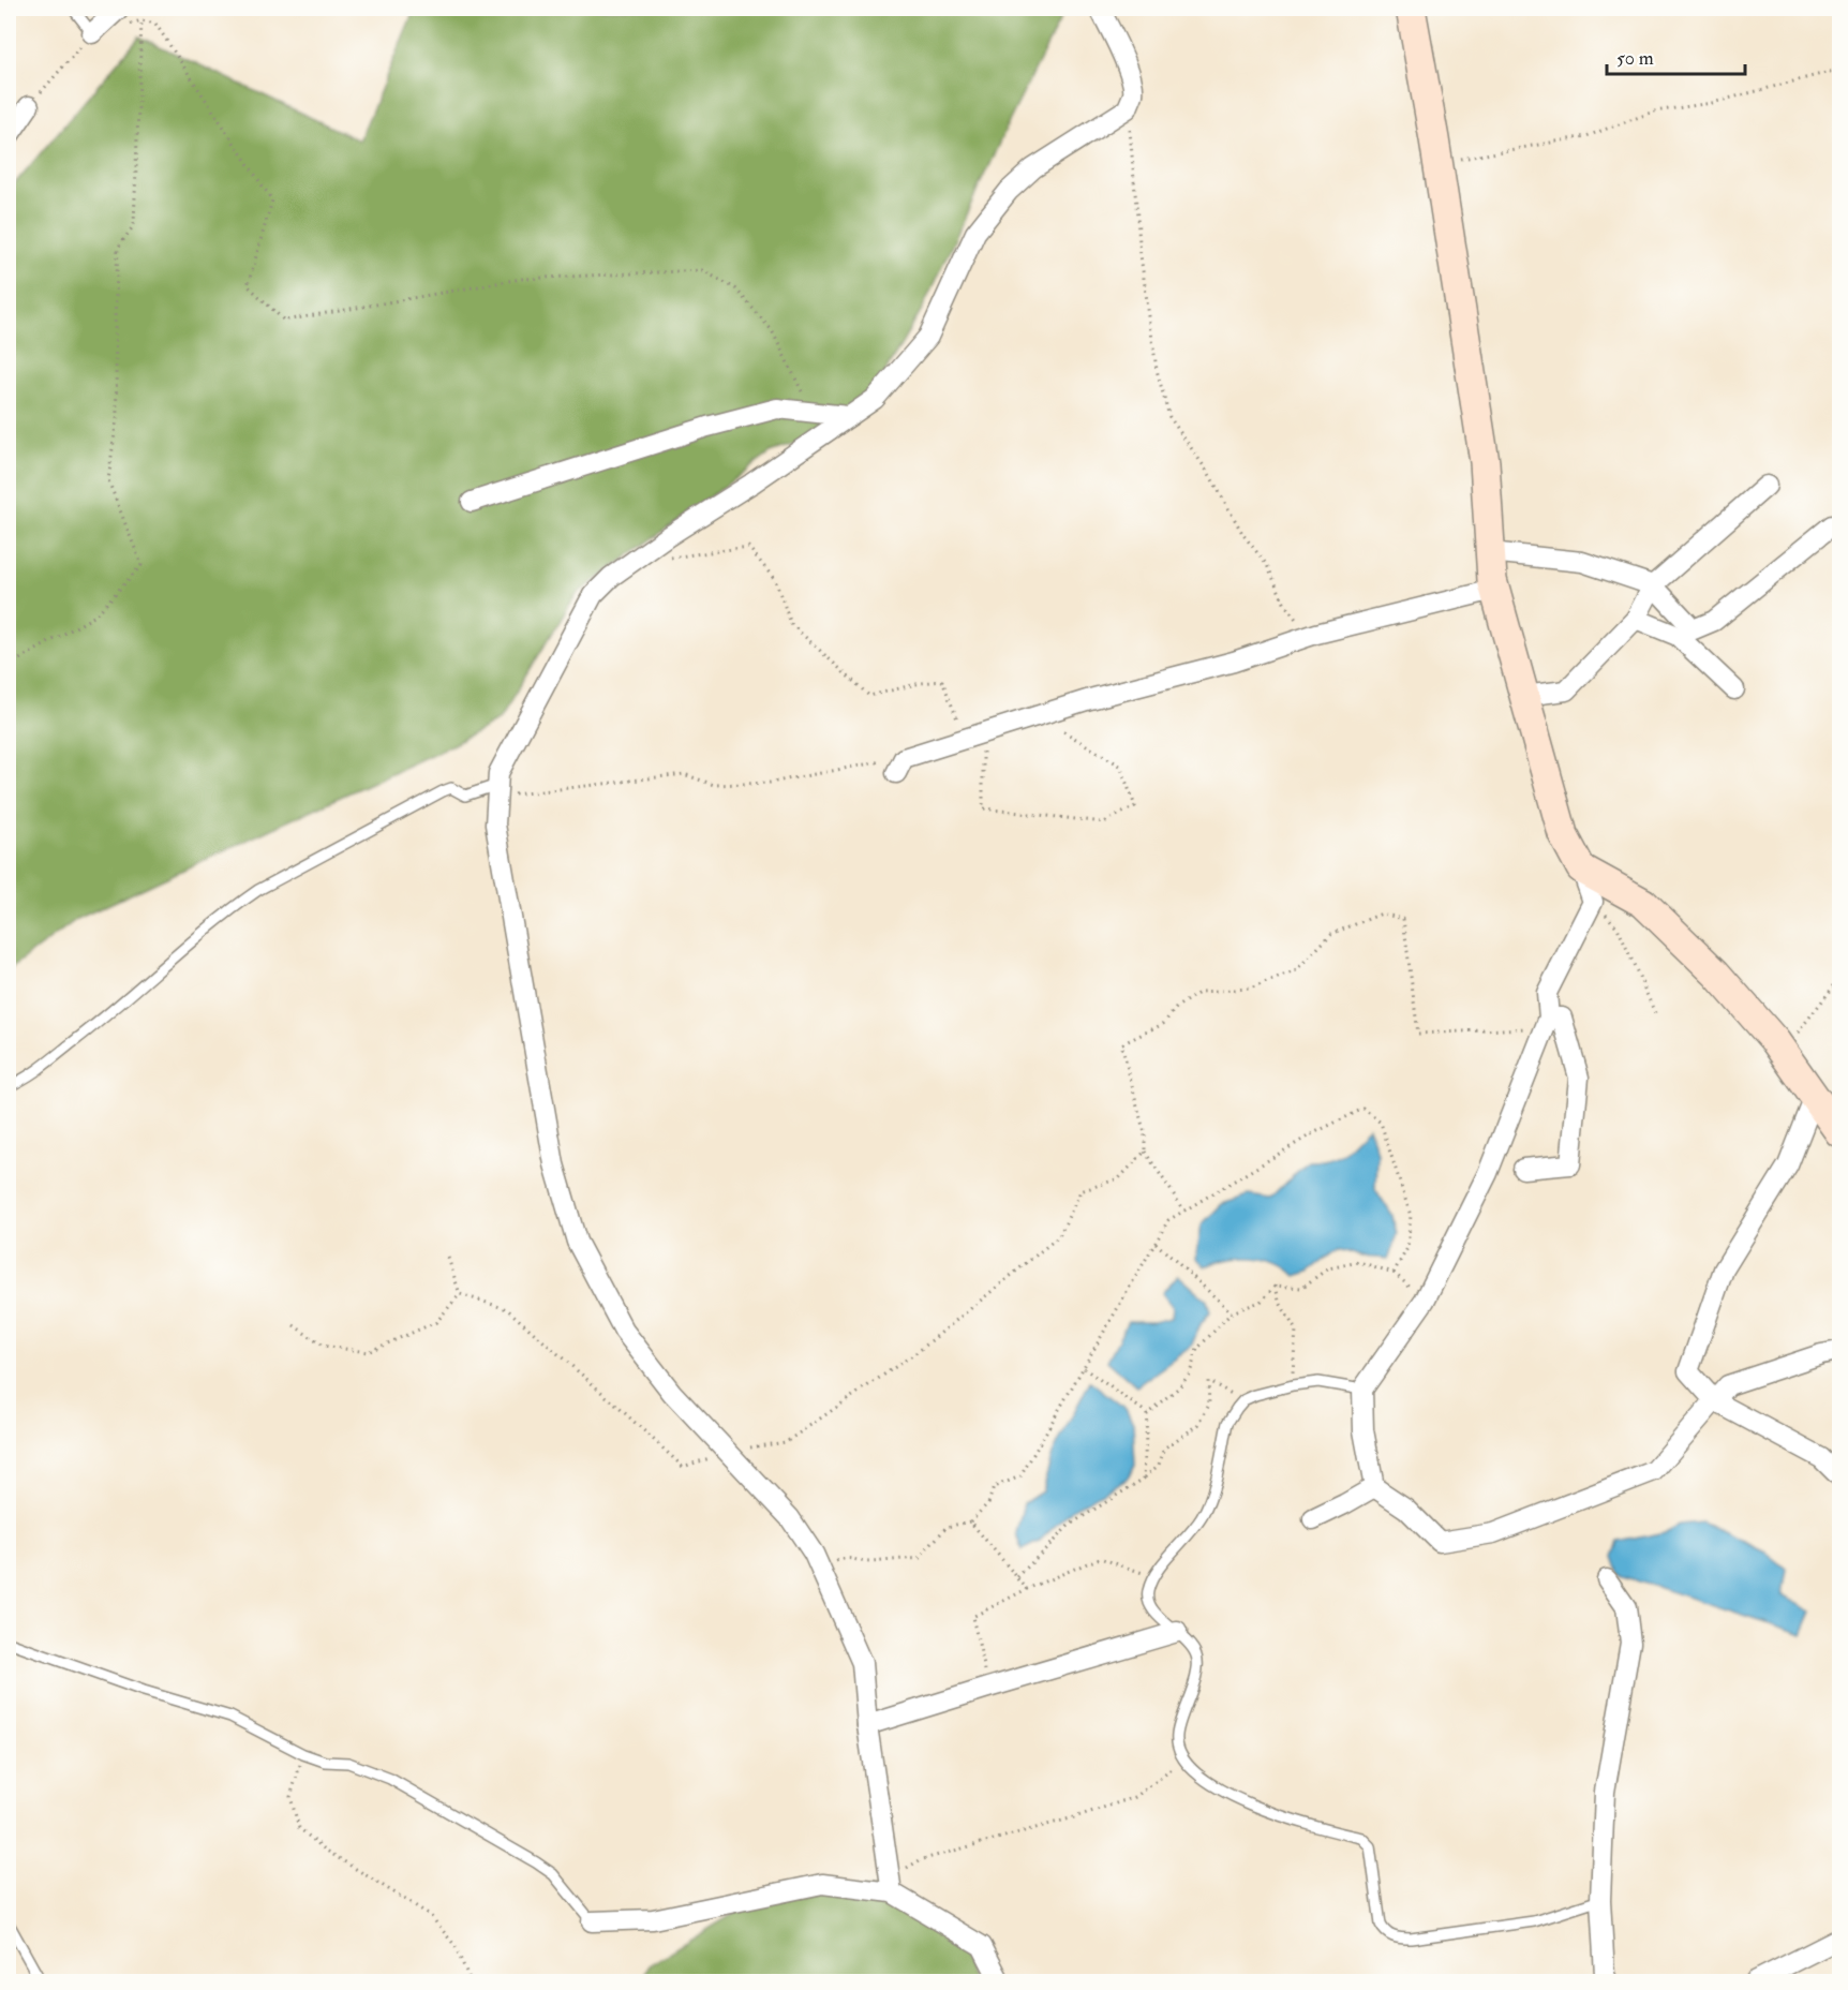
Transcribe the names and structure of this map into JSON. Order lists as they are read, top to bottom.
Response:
{
  "scale_bar": "50 m"
}
